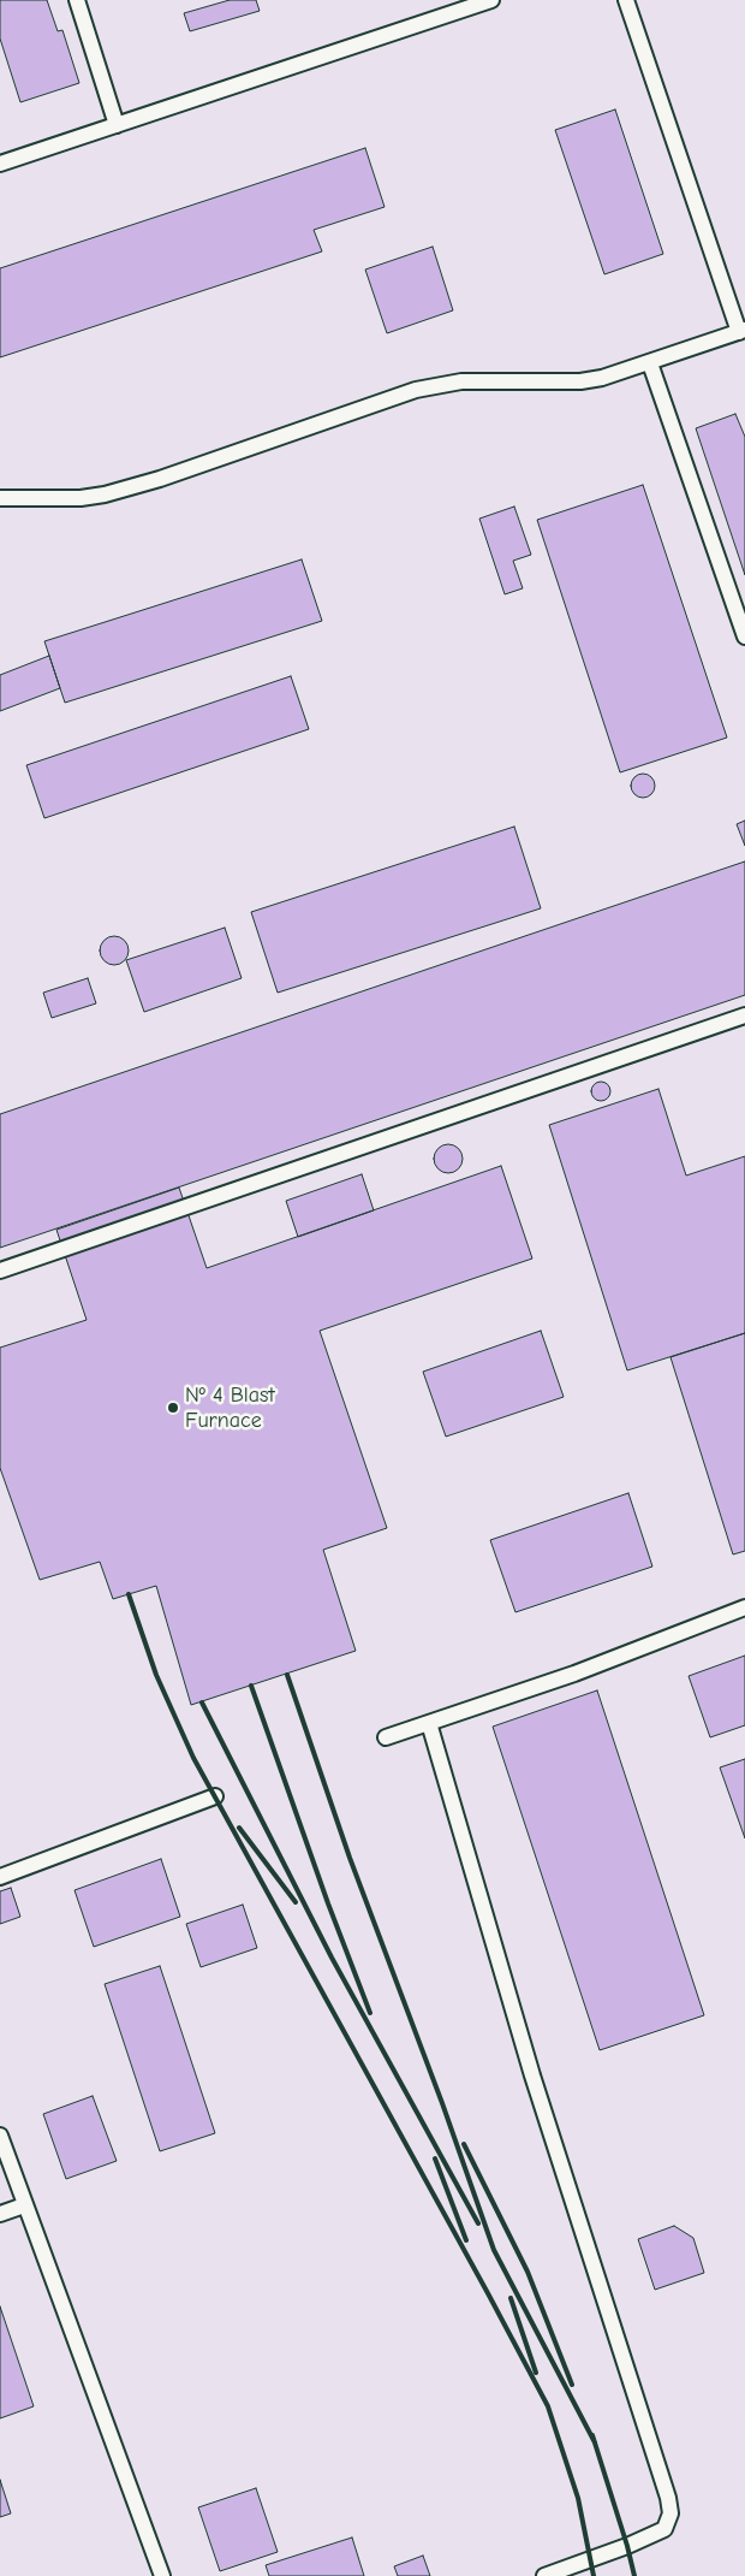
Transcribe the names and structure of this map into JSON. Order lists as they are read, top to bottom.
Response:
{
  "places": ["Nº 4 Blast Furnace"]
}
